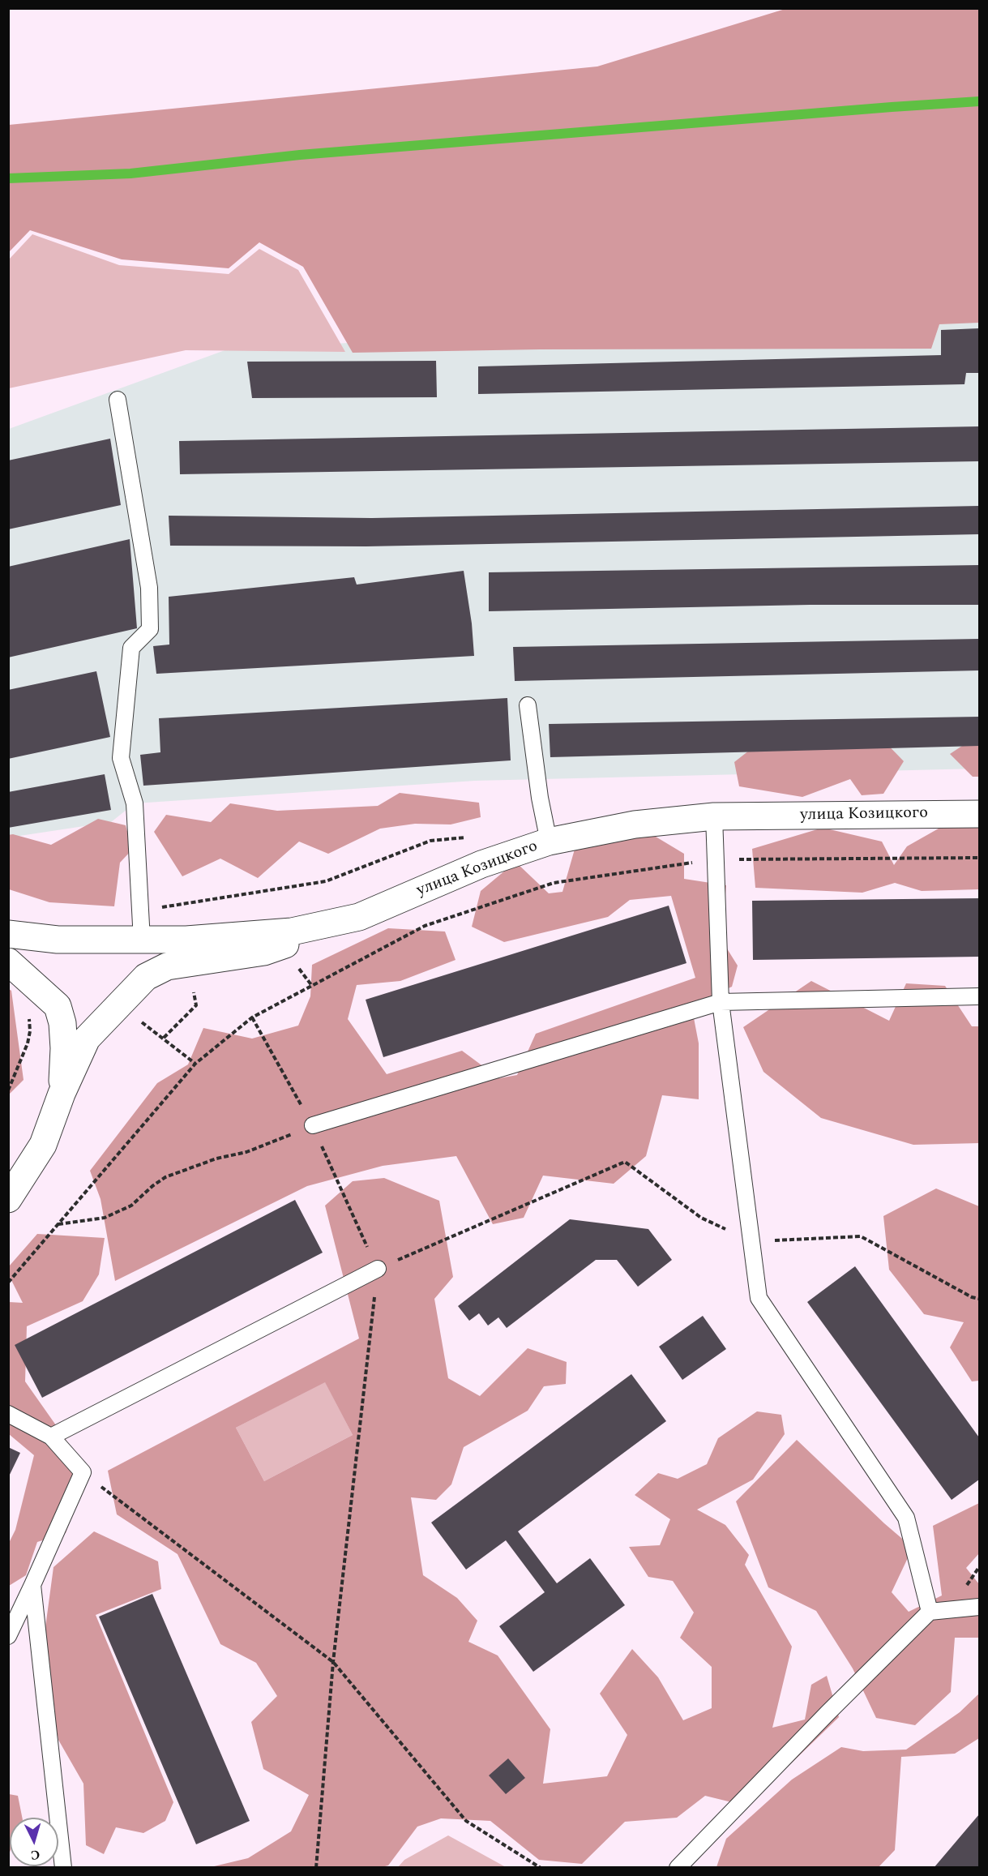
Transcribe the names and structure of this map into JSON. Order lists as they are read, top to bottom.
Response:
{
  "streets": {
    "street": ["улица Козицкого"]
  },
  "north": "bottom"
}
